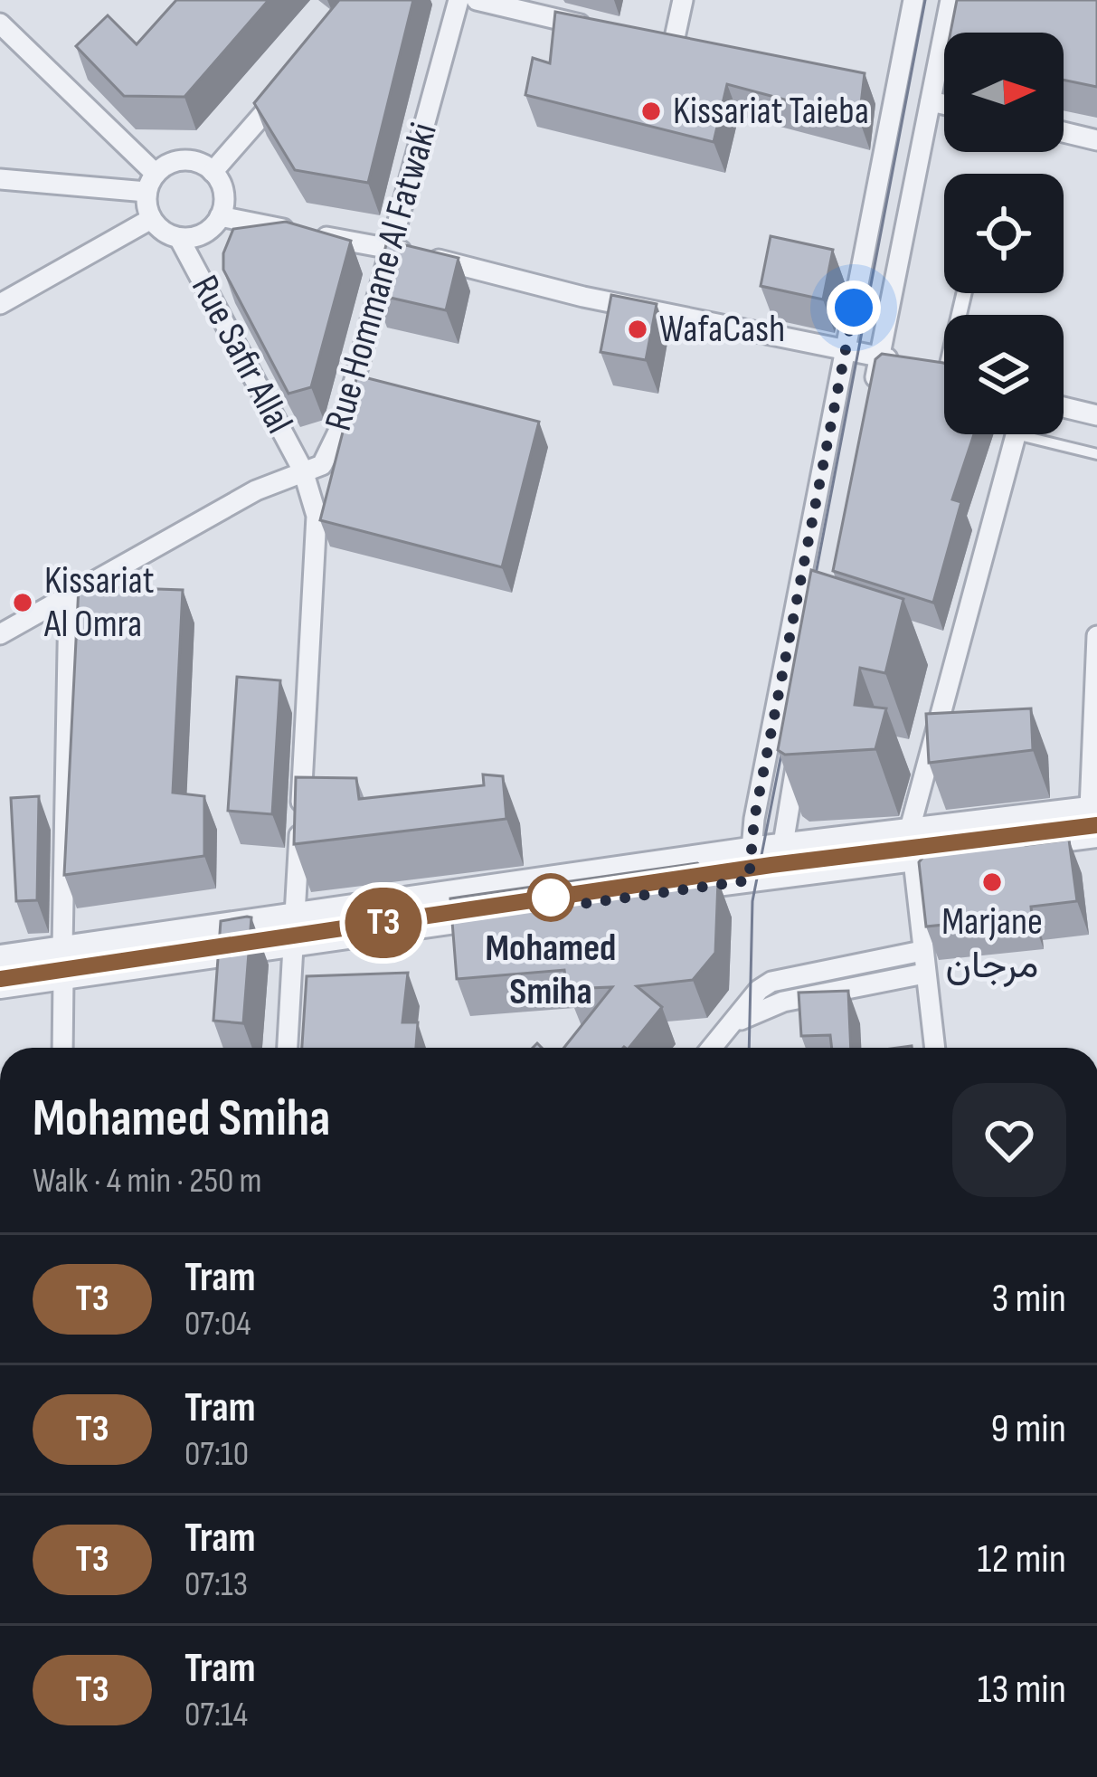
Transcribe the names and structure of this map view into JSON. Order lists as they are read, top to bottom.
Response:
{
  "streets": {
    "street": ["Rue Hommane Al Fatwaki", "Rue Safir Allal"]
  },
  "crossings": [
    ["Rue Hommane Al Fatwaki", "Rue Safir Allal"]
  ],
  "places": [
    "Kissariat Taieba",
    "WafaCash",
    "Kissariat Al Omra",
    "Marjane مرجان",
    "Mohamed Smiha"
  ],
  "lines": ["tram line T3"],
  "north": "right",
  "page": {
    "on_map": "T3",
    "heading": ["Mohamed Smiha", "Walk · 4 min · 250 m"],
    "list": [
      {
        "mark": "T3",
        "name": "Tram",
        "note": "07:04",
        "value": "3 min"
      },
      {
        "mark": "T3",
        "name": "Tram",
        "note": "07:10",
        "value": "9 min"
      },
      {
        "mark": "T3",
        "name": "Tram",
        "note": "07:13",
        "value": "12 min"
      },
      {
        "mark": "T3",
        "name": "Tram",
        "note": "07:14",
        "value": "13 min"
      }
    ]
  }
}
